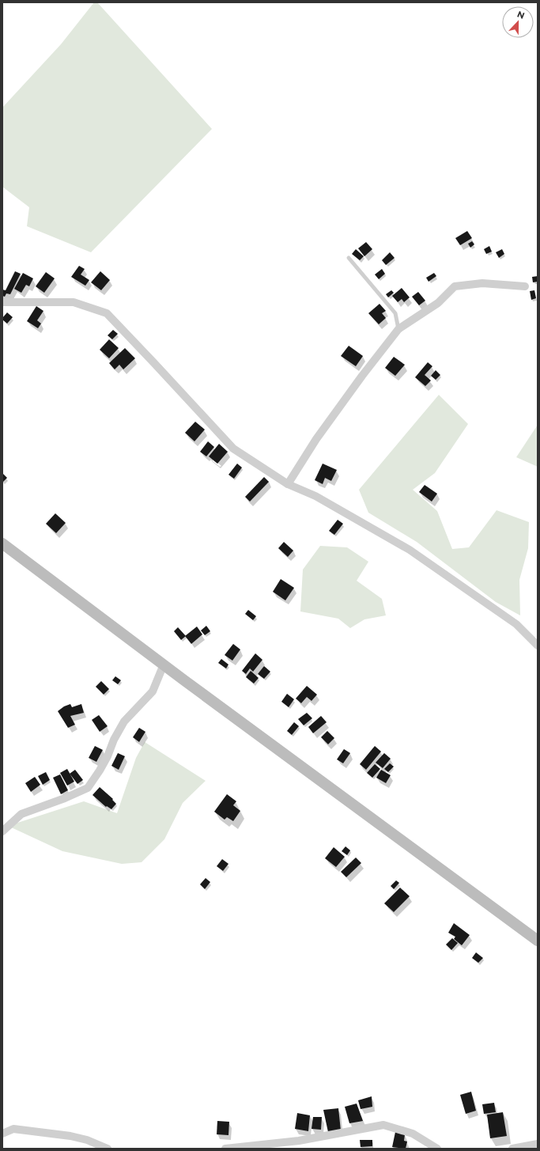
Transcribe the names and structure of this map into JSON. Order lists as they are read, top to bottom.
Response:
{
  "north": "top"
}
